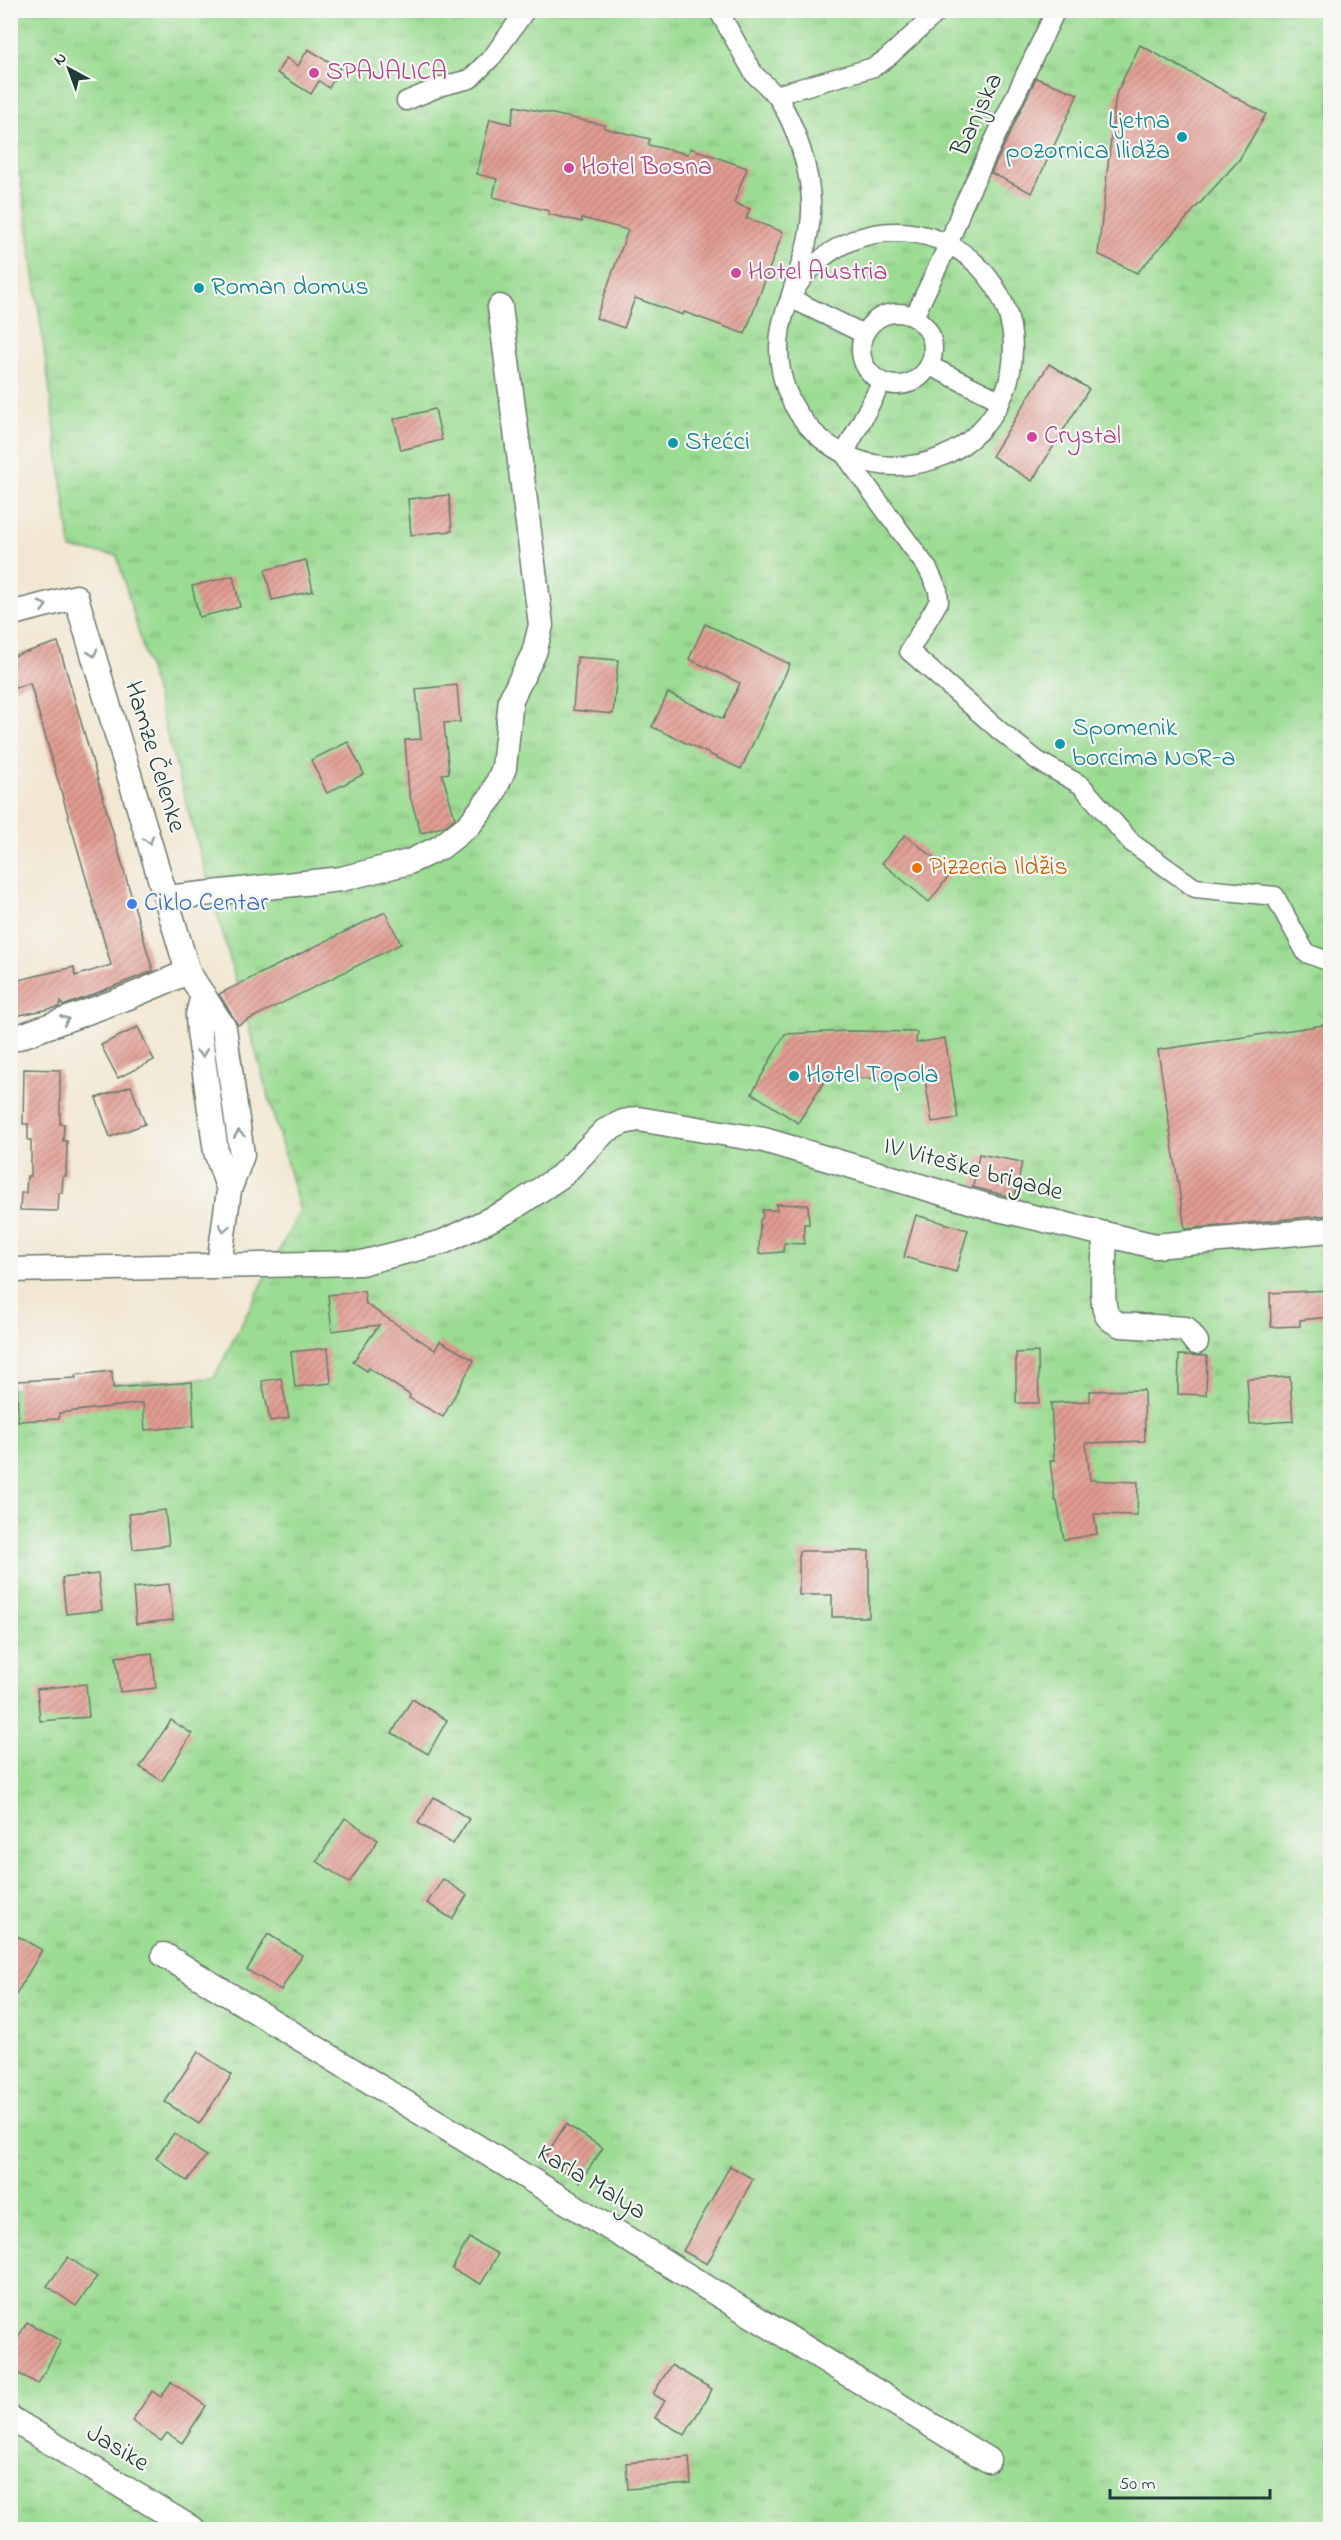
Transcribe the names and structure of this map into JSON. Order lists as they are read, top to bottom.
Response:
{
  "streets": {
    "street": [
      "Banjska",
      "Hamze Čelenke",
      "IV Viteške brigade",
      "Karla Malya",
      "Jasike"
    ]
  },
  "crossings": [
    ["Hamze Čelenke", "IV Viteške brigade"]
  ],
  "one_way": ["Hamze Čelenke"],
  "places": [
    "SPAJALICA",
    "Ljetna pozornica Ilidža",
    "Hotel Bosna",
    "Hotel Austria",
    "Roman domus",
    "Crystal",
    "Stećci",
    "Spomenik borcima NOR-a",
    "Pizzeria Ildžis",
    "Ciklo Centar",
    "Hotel Topola"
  ],
  "scale_bar": "50 m",
  "north": "top left"
}
